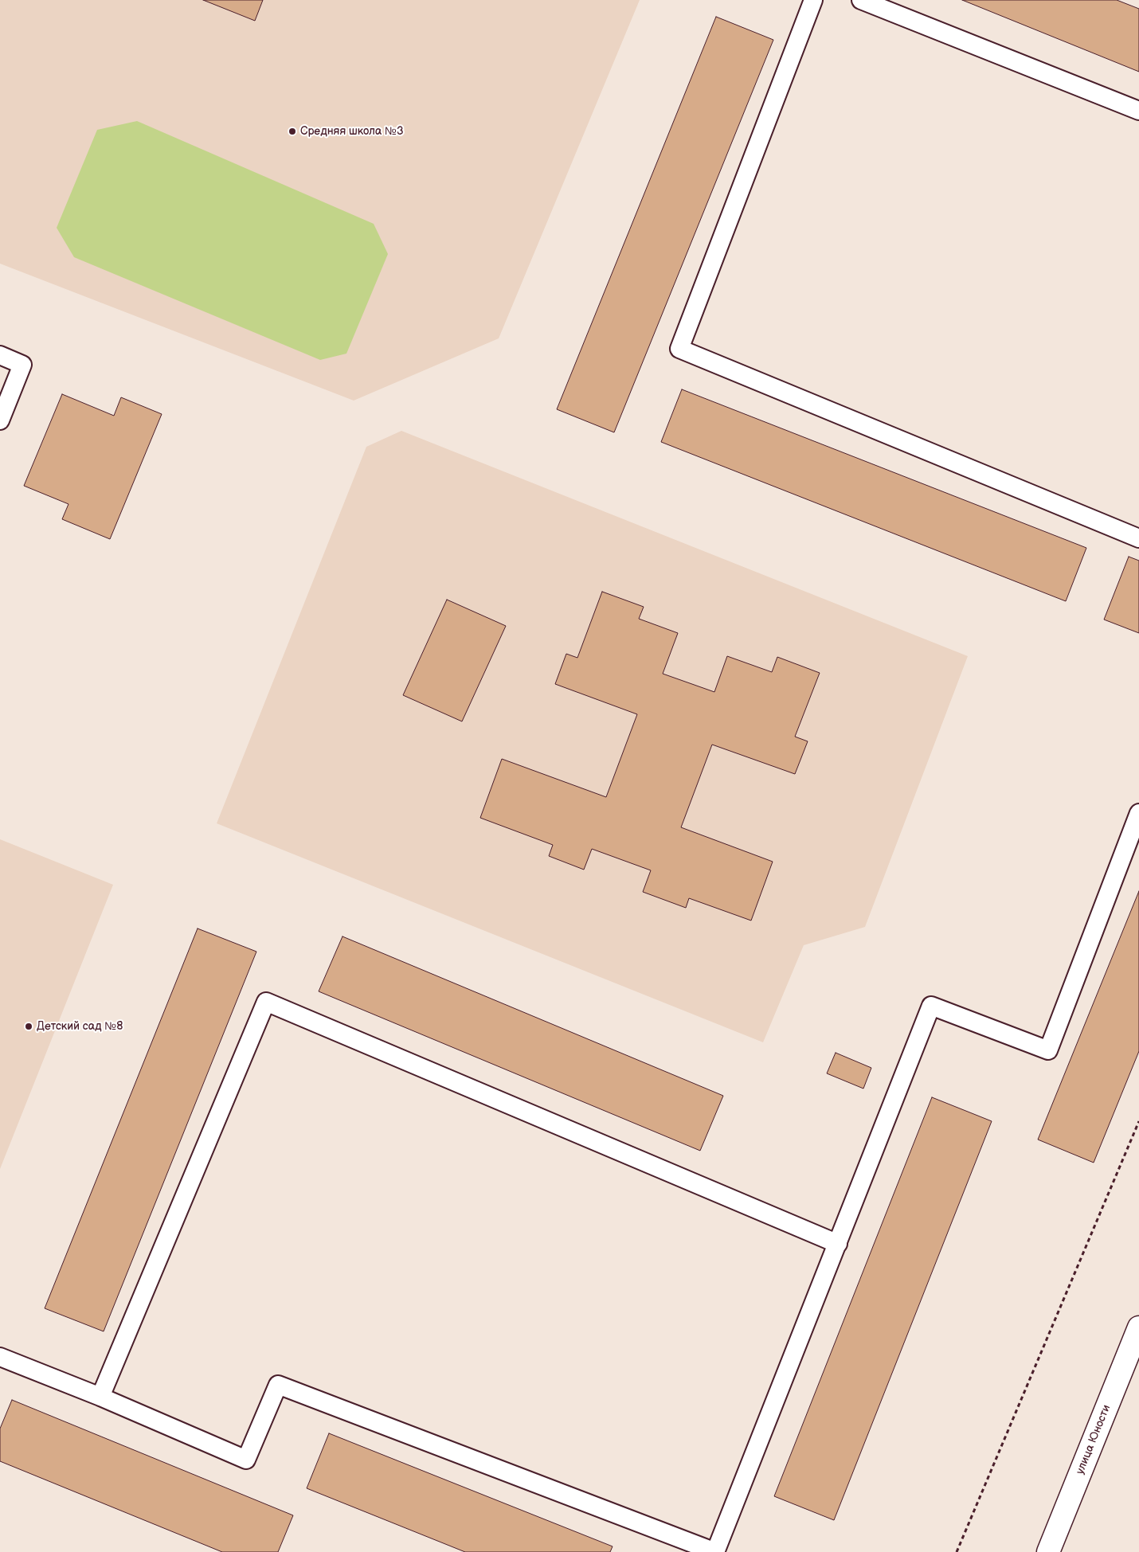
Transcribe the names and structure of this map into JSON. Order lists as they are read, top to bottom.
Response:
{
  "streets": {
    "street": ["улица Юности"]
  },
  "places": ["Средняя школа №3", "Детский сад №8"]
}
